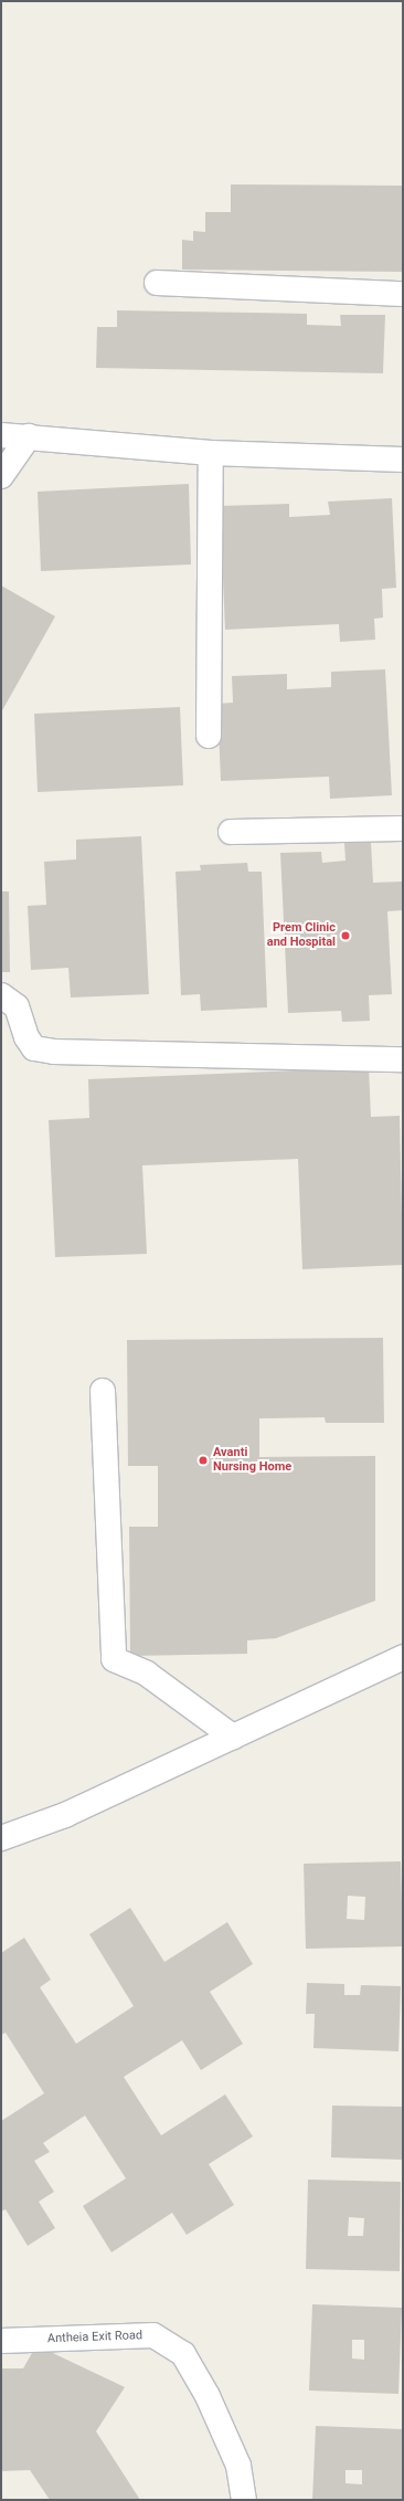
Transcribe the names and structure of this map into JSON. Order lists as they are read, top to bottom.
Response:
{
  "streets": {
    "street": ["Antheia Exit Road"]
  },
  "places": ["Prem Clinic and Hospital", "Avanti Nursing Home"]
}
